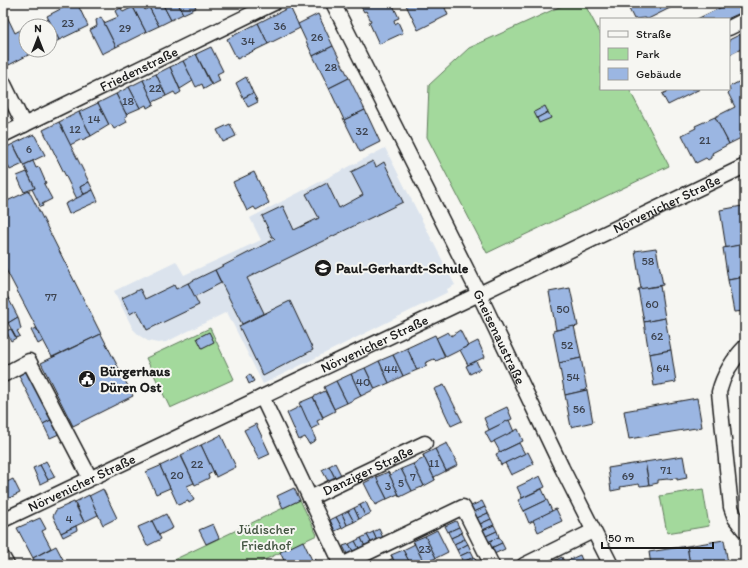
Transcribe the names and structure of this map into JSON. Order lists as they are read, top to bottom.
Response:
{
  "streets": {
    "street": [
      "Friedenstraße",
      "Nörvenicher Straße",
      "Gneisenaustraße",
      "Danziger Straße"
    ]
  },
  "crossings": [
    ["Nörvenicher Straße", "Gneisenaustraße"],
    ["Nörvenicher Straße", "Danziger Straße"]
  ],
  "parks": ["Jüdischer Friedhof"],
  "places": {
    "school or university": ["Paul-Gerhardt-Schule"],
    "public building": ["Bürgerhaus Düren Ost"]
  },
  "house_numbers": [
    "23",
    "36",
    "29",
    "26",
    "34",
    "28",
    "22",
    "18",
    "14",
    "12",
    "32",
    "21",
    "6",
    "58",
    "77",
    "60",
    "50",
    "62",
    "52",
    "64",
    "44",
    "54",
    "40",
    "56",
    "11",
    "22",
    "71",
    "20",
    "69",
    "7",
    "5",
    "3",
    "4",
    "23"
  ],
  "legend": ["Straße", "Park", "Gebäude"],
  "scale_bar": "50 m",
  "north": "top"
}
